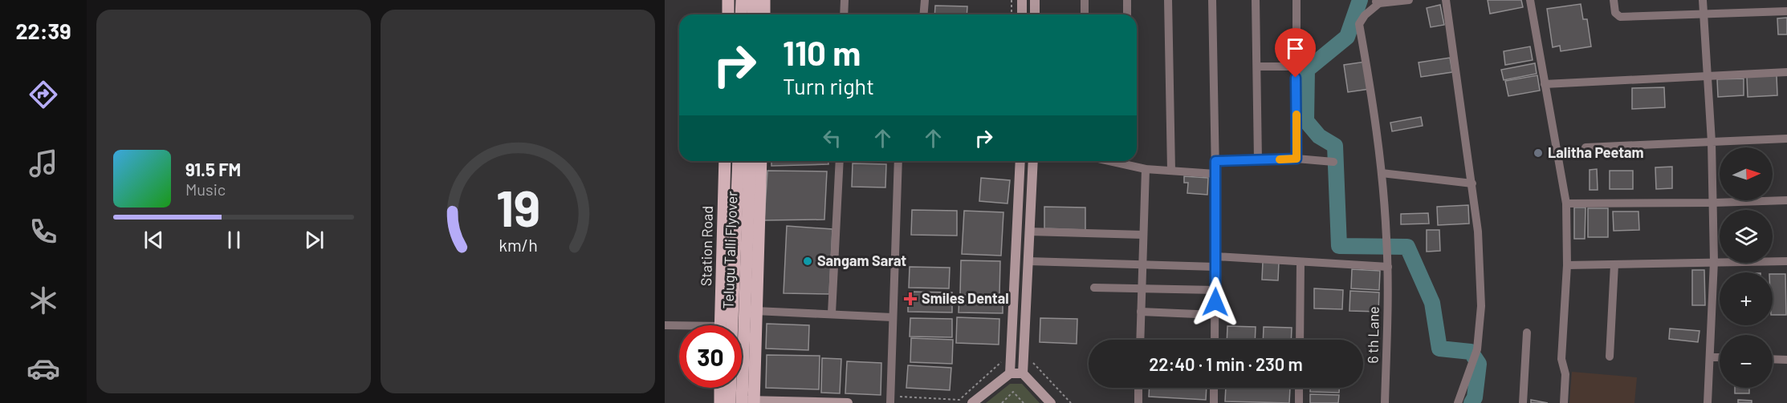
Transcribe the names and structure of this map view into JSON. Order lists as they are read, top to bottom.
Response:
{
  "streets": {
    "main road": ["Station Road", "Telugu Talli Flyover"],
    "street": ["6 th Lane"]
  },
  "places": {
    "other": ["Lalitha Peetam", "Sangam Sarat"],
    "health": ["Smiles Dental"]
  },
  "north": "right",
  "page": {
    "tabs": "22:39",
    "turn": ["110 m", "Turn right"],
    "map_buttons": ["+", "−"],
    "song": ["91.5 FM", "Music"],
    "limit": "30",
    "trip": "22:40 · 1 min · 230 m",
    "gauge": ["19", "km/h"]
  }
}
